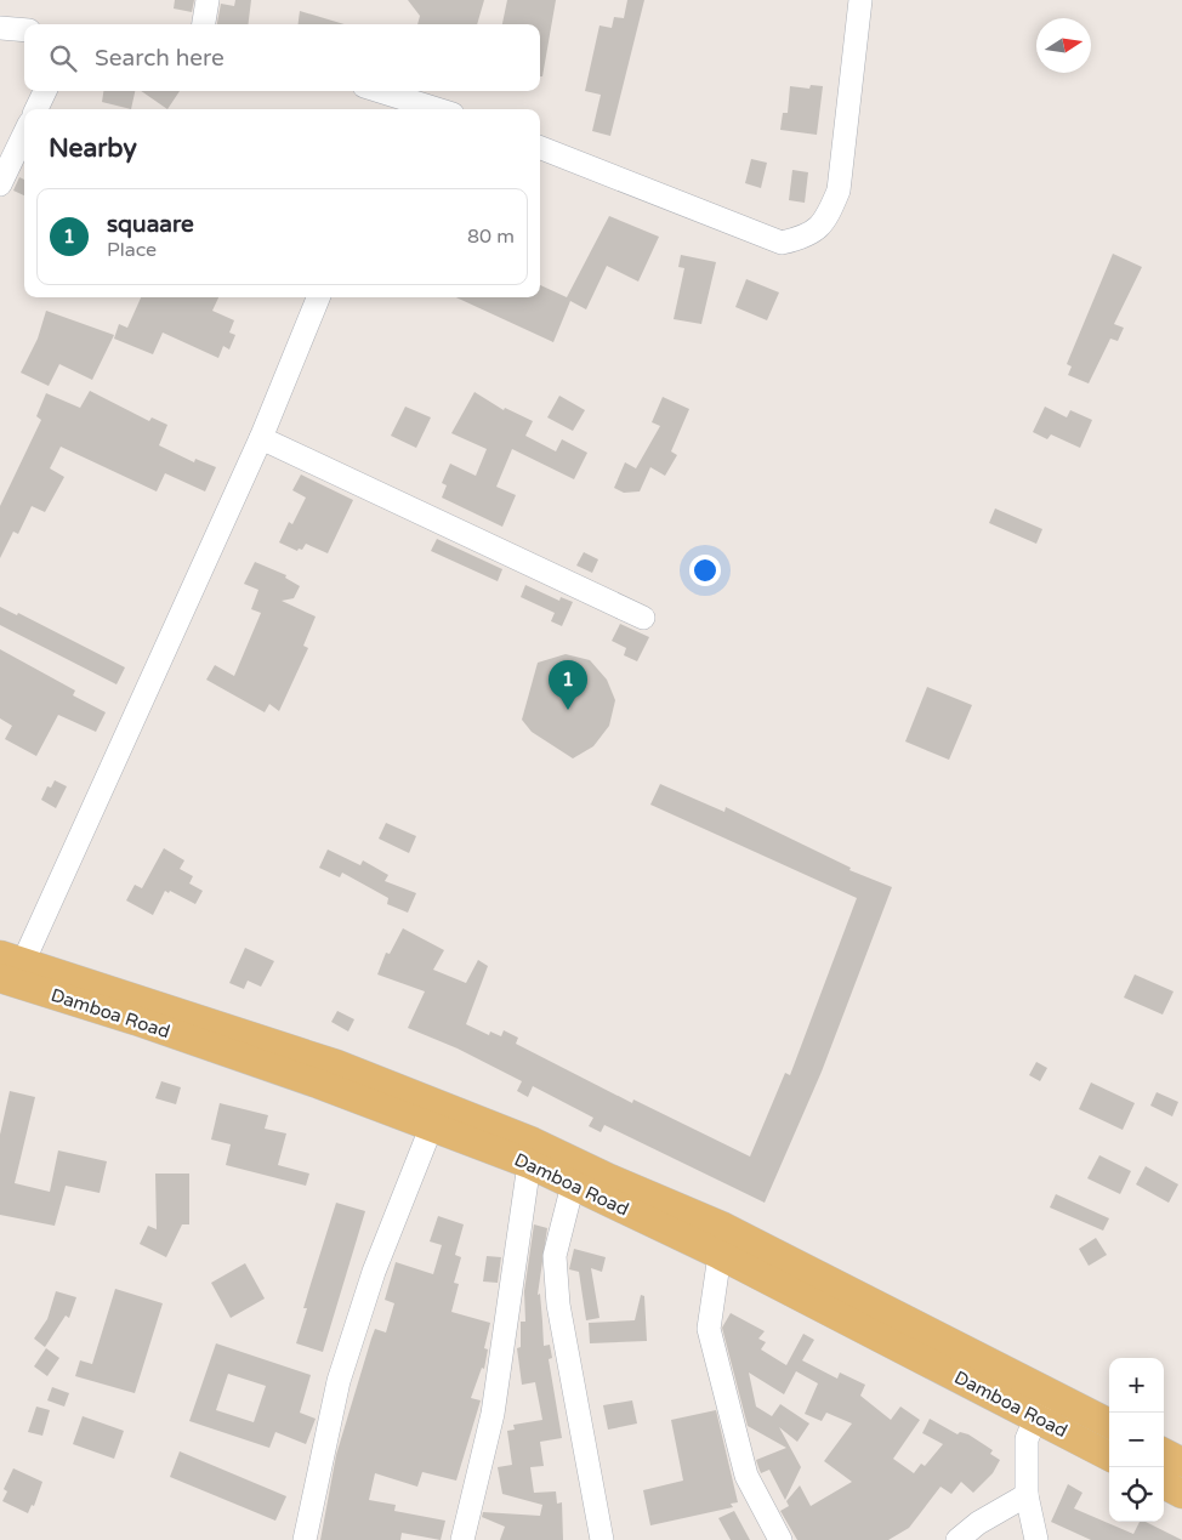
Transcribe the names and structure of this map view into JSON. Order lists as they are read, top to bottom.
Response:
{
  "streets": {
    "main road": ["Damboa Road"]
  },
  "north": "right",
  "page": {
    "search": "Search here",
    "heading": "Nearby",
    "list": [
      {
        "mark": "1",
        "name": "squaare",
        "note": "Place",
        "value": "80 m"
      }
    ],
    "pins": "1",
    "map_buttons": ["+", "−"]
  }
}
